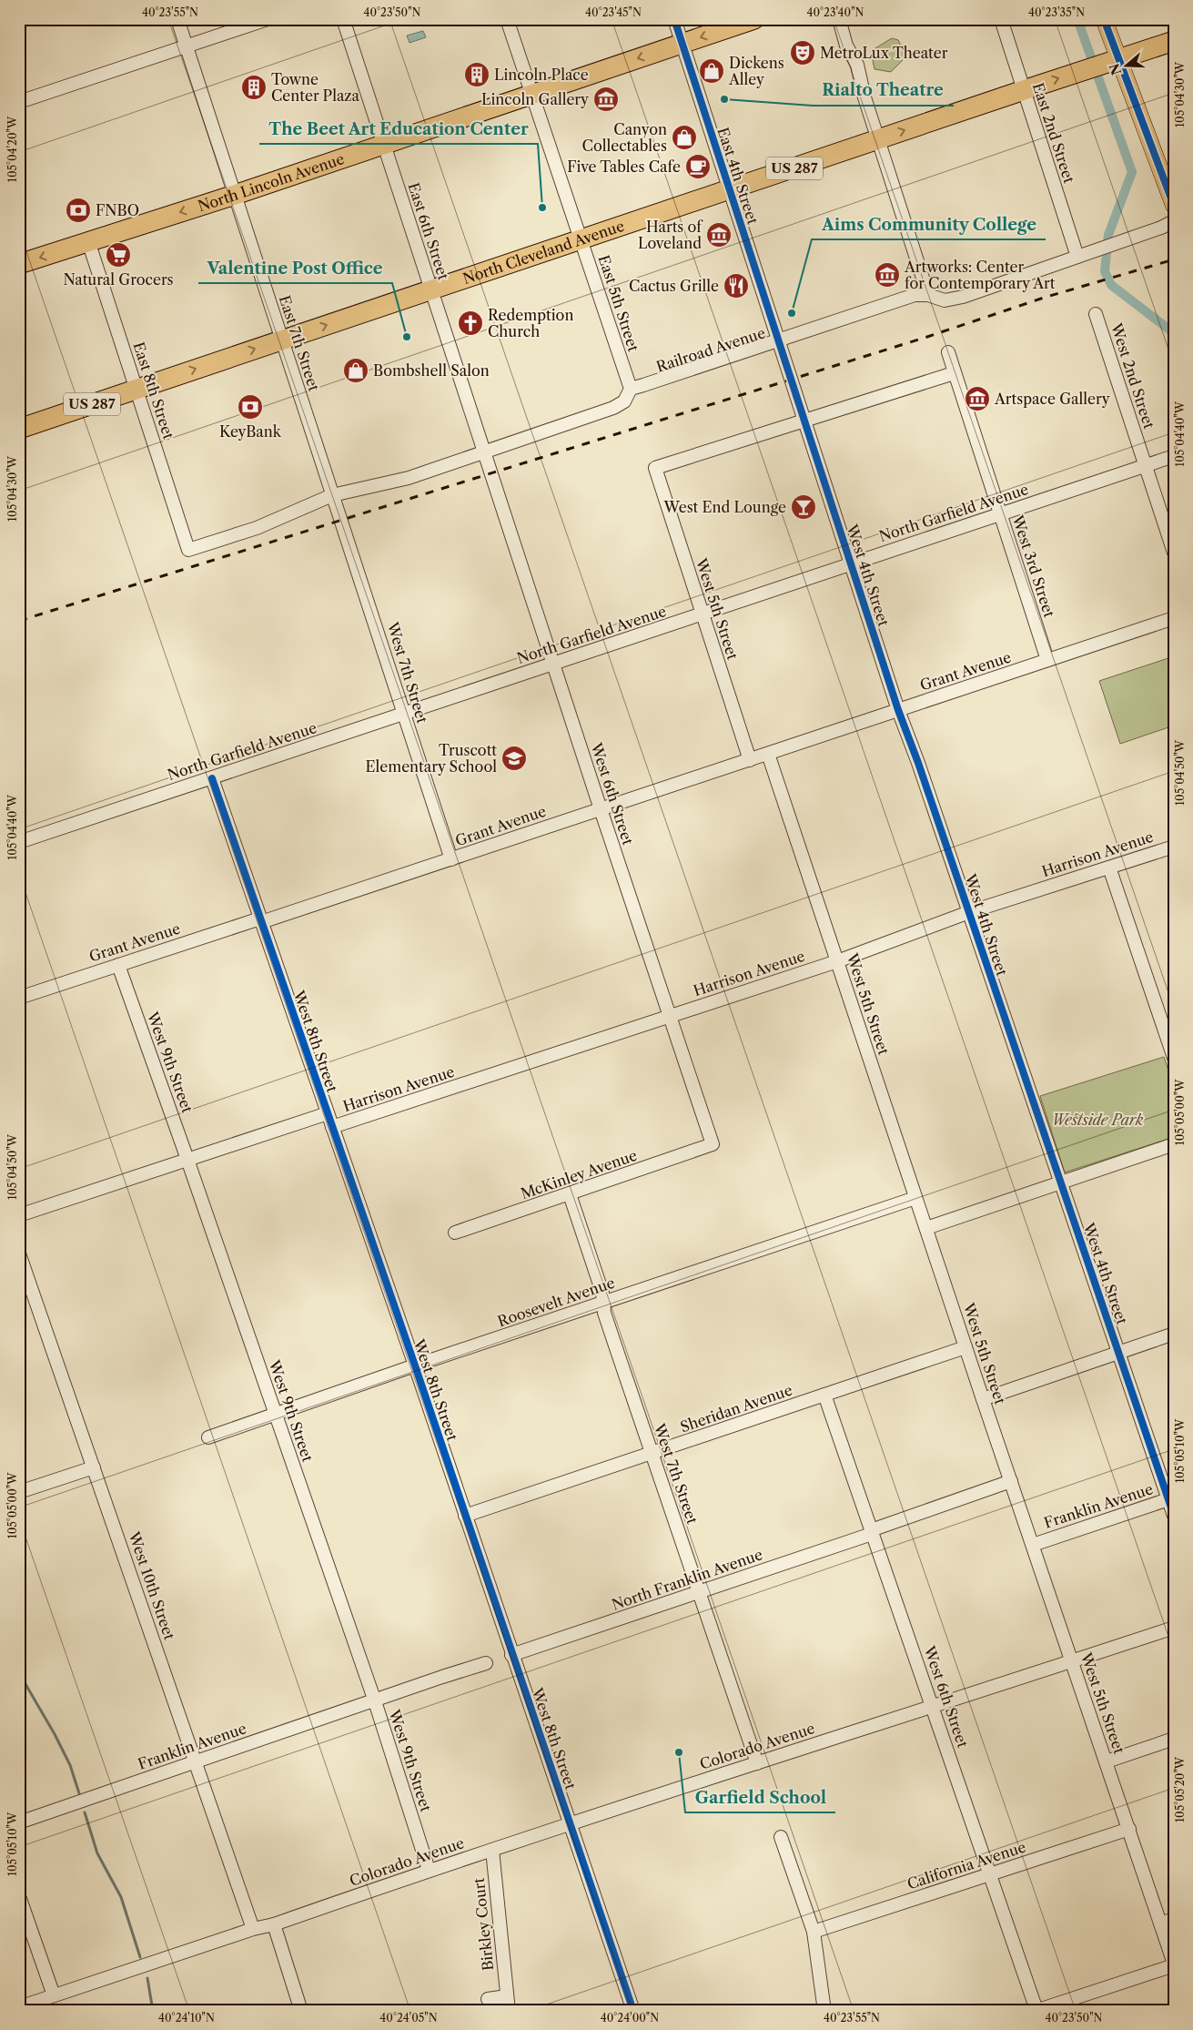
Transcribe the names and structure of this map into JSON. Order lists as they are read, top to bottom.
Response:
{
  "streets": {
    "highway": ["US 287", "North Lincoln Avenue", "North Cleveland Avenue"],
    "street": [
      "East 2nd Street",
      "East 4th Street",
      "East 6th Street",
      "East 5th Street",
      "East 7th Street",
      "Railroad Avenue",
      "West 2nd Street",
      "East 8th Street",
      "North Garfield Avenue",
      "West 3rd Street",
      "West 4th Street",
      "West 5th Street",
      "Grant Avenue",
      "West 7th Street",
      "West 6th Street",
      "Harrison Avenue",
      "West 8th Street",
      "West 9th Street",
      "McKinley Avenue",
      "Roosevelt Avenue",
      "Sheridan Avenue",
      "Franklin Avenue",
      "North Franklin Avenue",
      "West 10th Street",
      "Colorado Avenue",
      "California Avenue",
      "Birkley Court"
    ]
  },
  "crossings": [
    ["East 2nd Street", "North Cleveland Avenue"],
    ["East 2nd Street", "Railroad Avenue"],
    ["US 287", "North Cleveland Avenue"],
    ["East 4th Street", "North Lincoln Avenue"],
    ["East 4th Street", "North Cleveland Avenue"],
    ["East 4th Street", "Railroad Avenue"],
    ["East 4th Street", "West 4th Street"],
    ["North Lincoln Avenue", "East 6th Street"],
    ["North Lincoln Avenue", "East 5th Street"],
    ["North Lincoln Avenue", "East 7th Street"],
    ["North Lincoln Avenue", "East 8th Street"],
    ["East 6th Street", "North Cleveland Avenue"],
    ["East 6th Street", "West 6th Street"],
    ["North Cleveland Avenue", "East 5th Street"],
    ["North Cleveland Avenue", "East 7th Street"],
    ["North Cleveland Avenue", "East 8th Street"],
    ["East 5th Street", "Railroad Avenue"],
    ["East 7th Street", "East 8th Street"],
    ["East 7th Street", "West 7th Street"],
    ["Railroad Avenue", "West 4th Street"],
    ["West 2nd Street", "North Garfield Avenue"],
    ["East 8th Street", "West 7th Street"],
    ["North Garfield Avenue", "West 3rd Street"],
    ["North Garfield Avenue", "West 4th Street"],
    ["North Garfield Avenue", "West 5th Street"],
    ["North Garfield Avenue", "West 7th Street"],
    ["North Garfield Avenue", "West 6th Street"],
    ["North Garfield Avenue", "West 8th Street"],
    ["West 3rd Street", "Grant Avenue"],
    ["West 4th Street", "West 5th Street"],
    ["West 4th Street", "Grant Avenue"],
    ["West 4th Street", "Harrison Avenue"],
    ["West 4th Street", "Franklin Avenue"],
    ["West 5th Street", "Grant Avenue"],
    ["West 5th Street", "Harrison Avenue"],
    ["West 5th Street", "Roosevelt Avenue"],
    ["West 5th Street", "Sheridan Avenue"],
    ["West 5th Street", "Franklin Avenue"],
    ["West 5th Street", "North Franklin Avenue"],
    ["West 5th Street", "Colorado Avenue"],
    ["West 5th Street", "California Avenue"],
    ["Grant Avenue", "West 7th Street"],
    ["Grant Avenue", "West 6th Street"],
    ["Grant Avenue", "West 8th Street"],
    ["Grant Avenue", "West 9th Street"],
    ["West 7th Street", "McKinley Avenue"],
    ["West 7th Street", "Roosevelt Avenue"],
    ["West 7th Street", "Sheridan Avenue"],
    ["West 7th Street", "North Franklin Avenue"],
    ["West 7th Street", "Colorado Avenue"],
    ["West 6th Street", "Harrison Avenue"],
    ["West 6th Street", "McKinley Avenue"],
    ["West 6th Street", "Sheridan Avenue"],
    ["West 6th Street", "North Franklin Avenue"],
    ["West 6th Street", "Colorado Avenue"],
    ["West 6th Street", "California Avenue"],
    ["Harrison Avenue", "West 8th Street"],
    ["Harrison Avenue", "West 9th Street"],
    ["West 8th Street", "Roosevelt Avenue"],
    ["West 8th Street", "Sheridan Avenue"],
    ["West 8th Street", "North Franklin Avenue"],
    ["West 8th Street", "Colorado Avenue"],
    ["West 9th Street", "Roosevelt Avenue"],
    ["West 9th Street", "Franklin Avenue"],
    ["West 9th Street", "Colorado Avenue"],
    ["Franklin Avenue", "West 10th Street"],
    ["West 10th Street", "Colorado Avenue"],
    ["Colorado Avenue", "Birkley Court"]
  ],
  "one_way": ["North Lincoln Avenue", "North Cleveland Avenue"],
  "parks": ["Westside Park"],
  "places": {
    "theatre": ["MetroLux Theater"],
    "shop": ["Dickens Alley", "Canyon Collectables", "Bombshell Salon"],
    "building": ["Lincoln Place", "Towne Center Plaza"],
    "museum": [
      "Lincoln Gallery",
      "Harts of Loveland",
      "Artworks: Center for Contemporary Art",
      "Artspace Gallery"
    ],
    "other": [
      "Rialto Theatre",
      "The Beet Art Education Center",
      "Aims Community College",
      "Valentine Post Office",
      "Garfield School"
    ],
    "cafe": ["Five Tables Cafe"],
    "bank": ["FNBO", "KeyBank"],
    "supermarket": ["Natural Grocers"],
    "restaurant": ["Cactus Grille"],
    "church": ["Redemption Church"],
    "bar": ["West End Lounge"],
    "school or university": ["Truscott Elementary School"]
  },
  "north": "left",
  "coordinates": [
    "40°23'55\"N",
    "40°23'50\"N",
    "40°23'45\"N",
    "40°23'40\"N",
    "40°23'35\"N",
    "105°04'30\"W",
    "105°04'20\"W",
    "105°04'40\"W",
    "105°04'50\"W",
    "105°05'00\"W",
    "105°05'10\"W",
    "105°05'20\"W",
    "40°24'10\"N",
    "40°24'05\"N",
    "40°24'00\"N"
  ]
}
